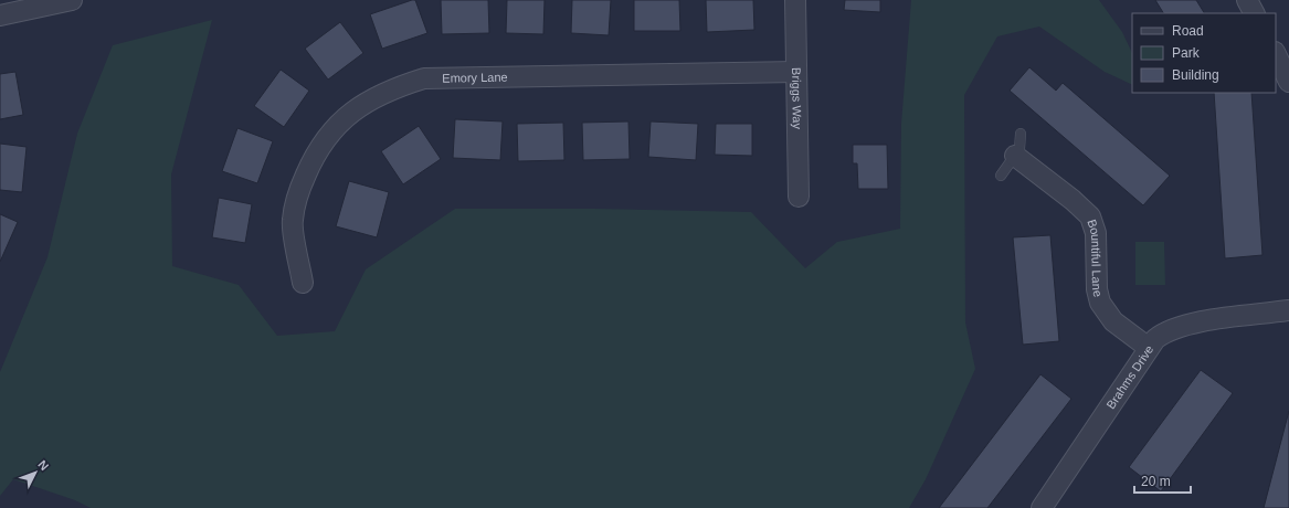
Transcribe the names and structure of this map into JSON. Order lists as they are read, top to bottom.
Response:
{
  "streets": {
    "street": [
      "Emory Lane",
      "Briggs Way",
      "Bountiful Lane",
      "Brahms Drive"
    ]
  },
  "crossings": [
    ["Emory Lane", "Briggs Way"],
    ["Bountiful Lane", "Brahms Drive"]
  ],
  "legend": ["Road", "Park", "Building"],
  "scale_bar": "20 m",
  "north": "top right"
}
